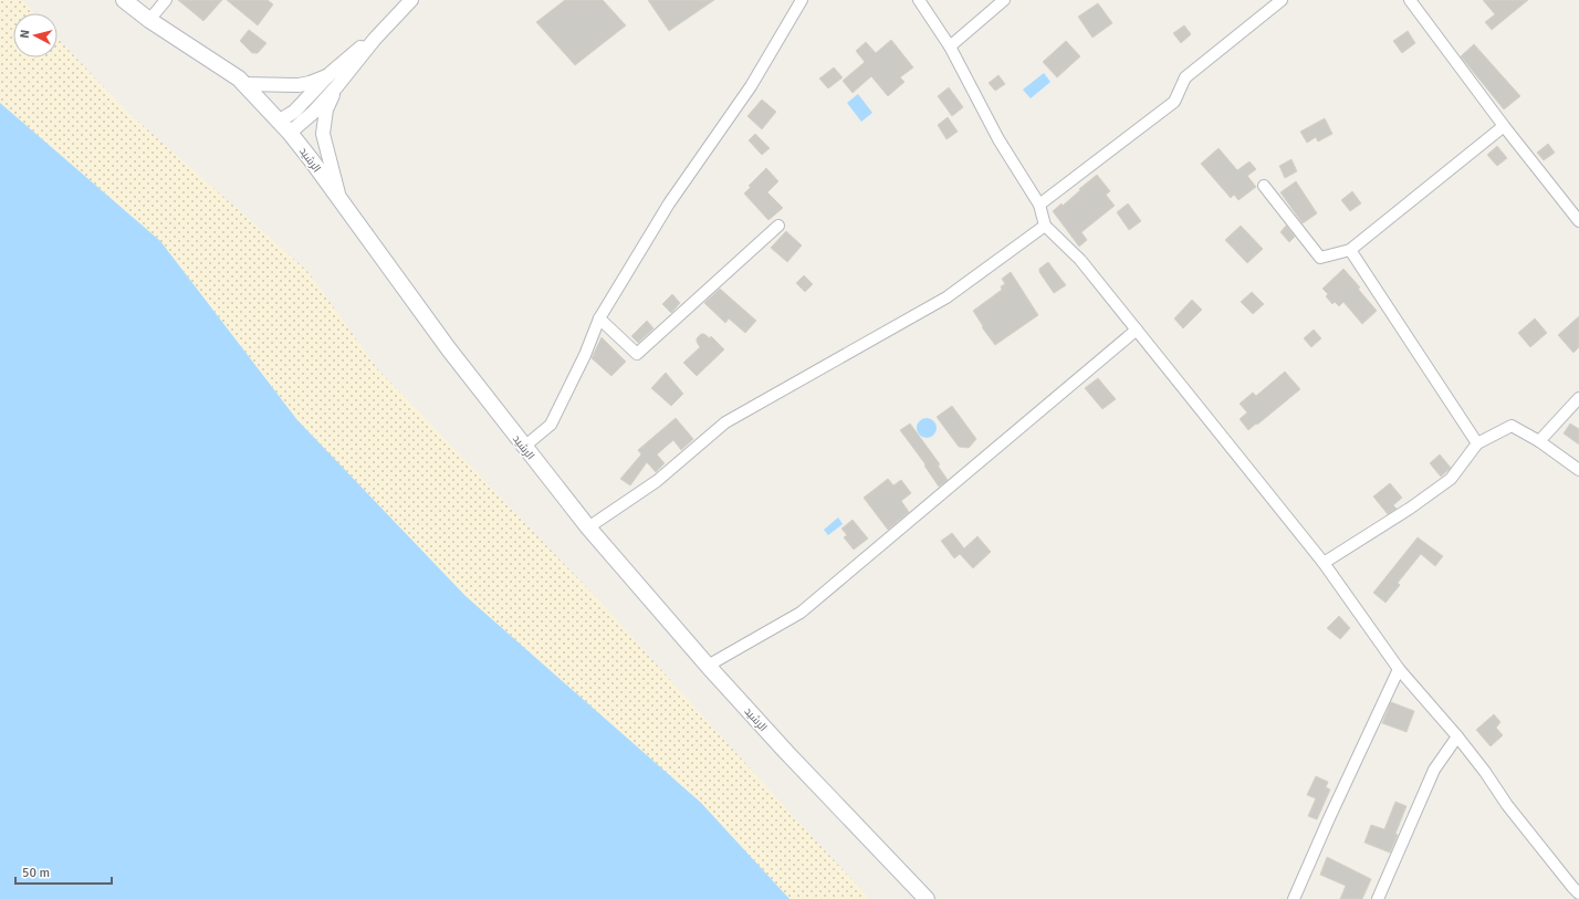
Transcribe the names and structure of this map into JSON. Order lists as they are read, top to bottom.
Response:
{
  "streets": {
    "main road": ["الرشيد"]
  },
  "scale_bar": "50 m",
  "north": "left"
}
